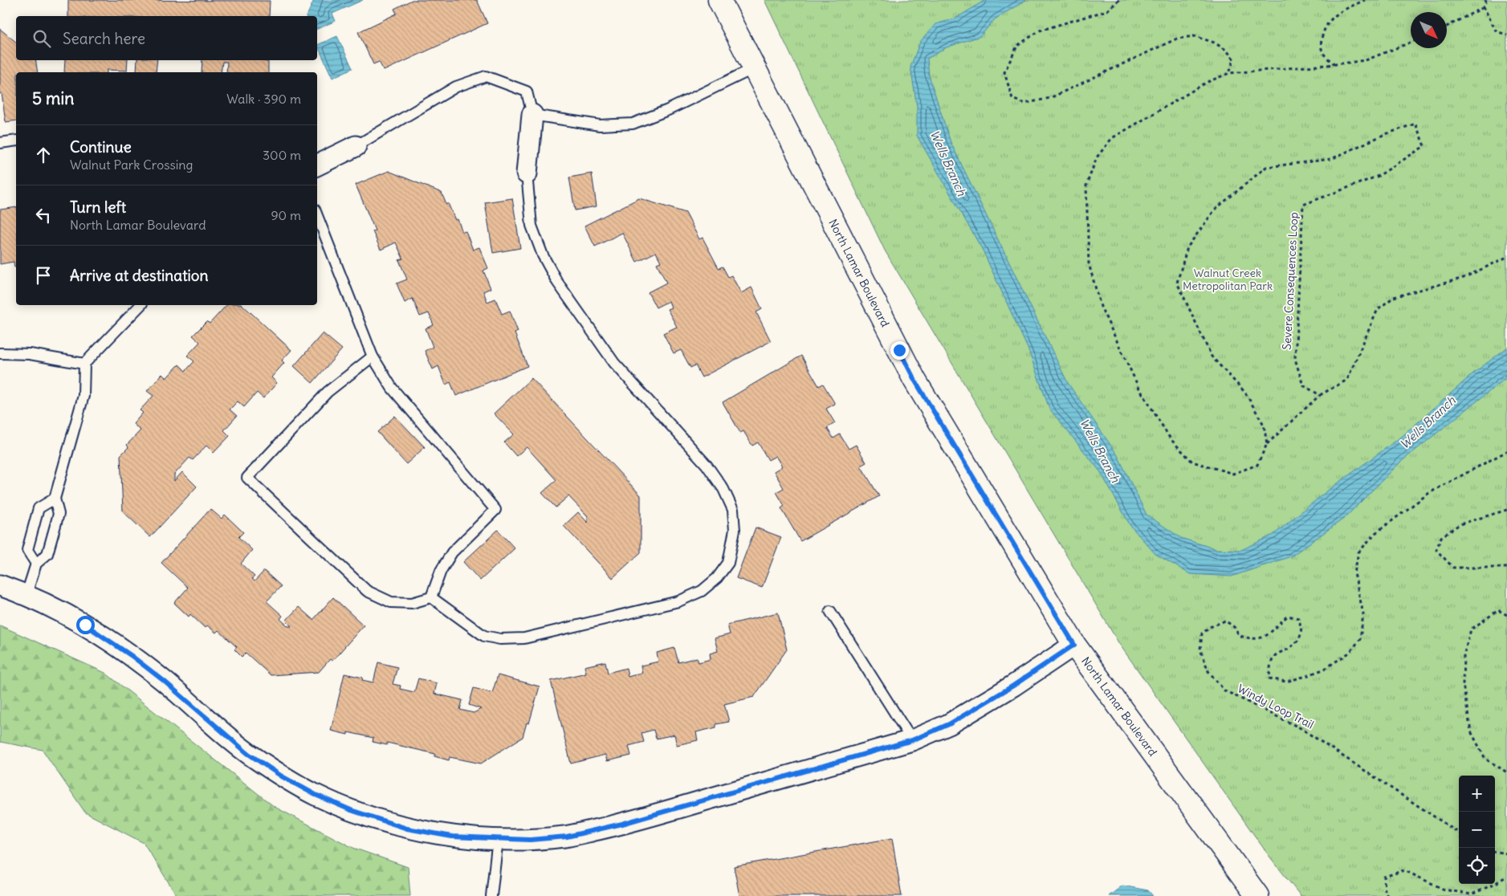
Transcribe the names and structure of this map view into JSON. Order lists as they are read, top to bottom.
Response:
{
  "streets": {
    "main road": ["North Lamar Boulevard"],
    "path": ["Severe Consequences Loop", "Windy Loop Trail"]
  },
  "water": ["Wells Branch"],
  "parks": ["Walnut Creek Metropolitan Park"],
  "north": "bottom right",
  "page": {
    "search": "Search here",
    "heading": ["5 min", "Walk · 390 m"],
    "list": [
      ["Continue", "Walnut Park Crossing", "300 m"],
      ["Turn left", "North Lamar Boulevard", "90 m"],
      "Arrive at destination"
    ],
    "map_buttons": ["+", "−"]
  }
}
